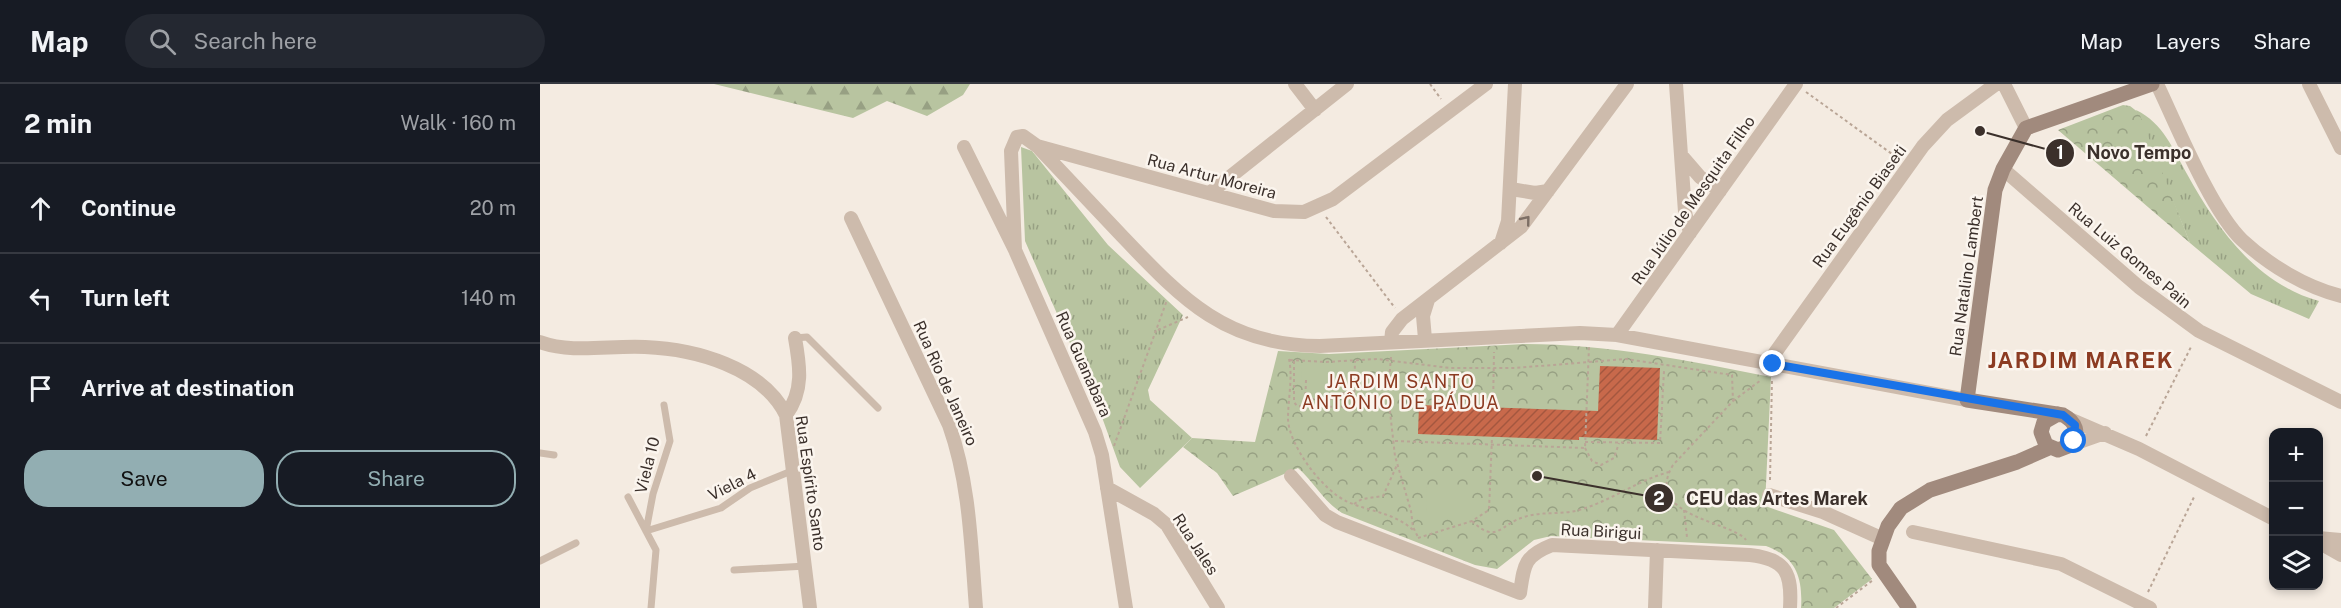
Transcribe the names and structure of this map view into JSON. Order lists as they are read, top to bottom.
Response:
{
  "streets": {
    "street": [
      "Rua Artur Moreira",
      "Rua Júlio de Mesquita Filho",
      "Rua Eugênio Biaseti",
      "Rua Luiz Gomes Pain",
      "Rua Natalino Lambert",
      "Rua Guanabara",
      "Rua Rio de Janeiro",
      "Rua Espírito Santo",
      "Rua Birigui",
      "Rua Jales"
    ],
    "lane": ["Viela 10", "Viela 4"]
  },
  "crossings": [
    ["Rua Artur Moreira", "Rua Guanabara"],
    ["Rua Luiz Gomes Pain", "Rua Natalino Lambert"],
    ["Rua Guanabara", "Rua Jales"],
    ["Viela 10", "Viela 4"],
    ["Rua Espírito Santo", "Viela 4"]
  ],
  "districts": ["JARDIM MAREK", "JARDIM SANTO ANTÔNIO DE PÁDUA"],
  "places": ["Novo Tempo", "CEU das Artes Marek"],
  "page": {
    "header": "Map",
    "search": "Search here",
    "nav": ["Map", "Layers", "Share"],
    "heading": ["2 min", "Walk · 160 m"],
    "list": [
      ["Continue", "20 m"],
      ["Turn left", "140 m"],
      "Arrive at destination"
    ],
    "map_buttons": ["+", "−"],
    "buttons": ["Save", "Share"]
  }
}
